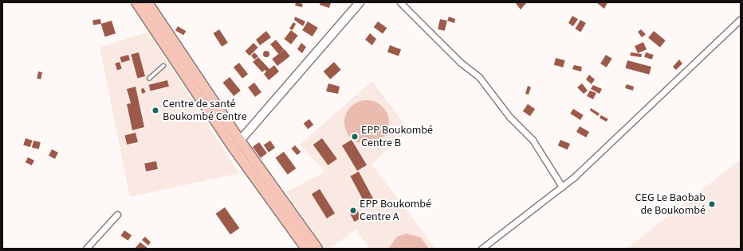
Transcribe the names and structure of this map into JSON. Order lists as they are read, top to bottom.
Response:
{
  "places": [
    "Centre de santé Boukombé Centre",
    "EPP Boukombé Centre B",
    "CEG Le Baobab de Boukombé",
    "EPP Boukombé Centre A"
  ]
}
